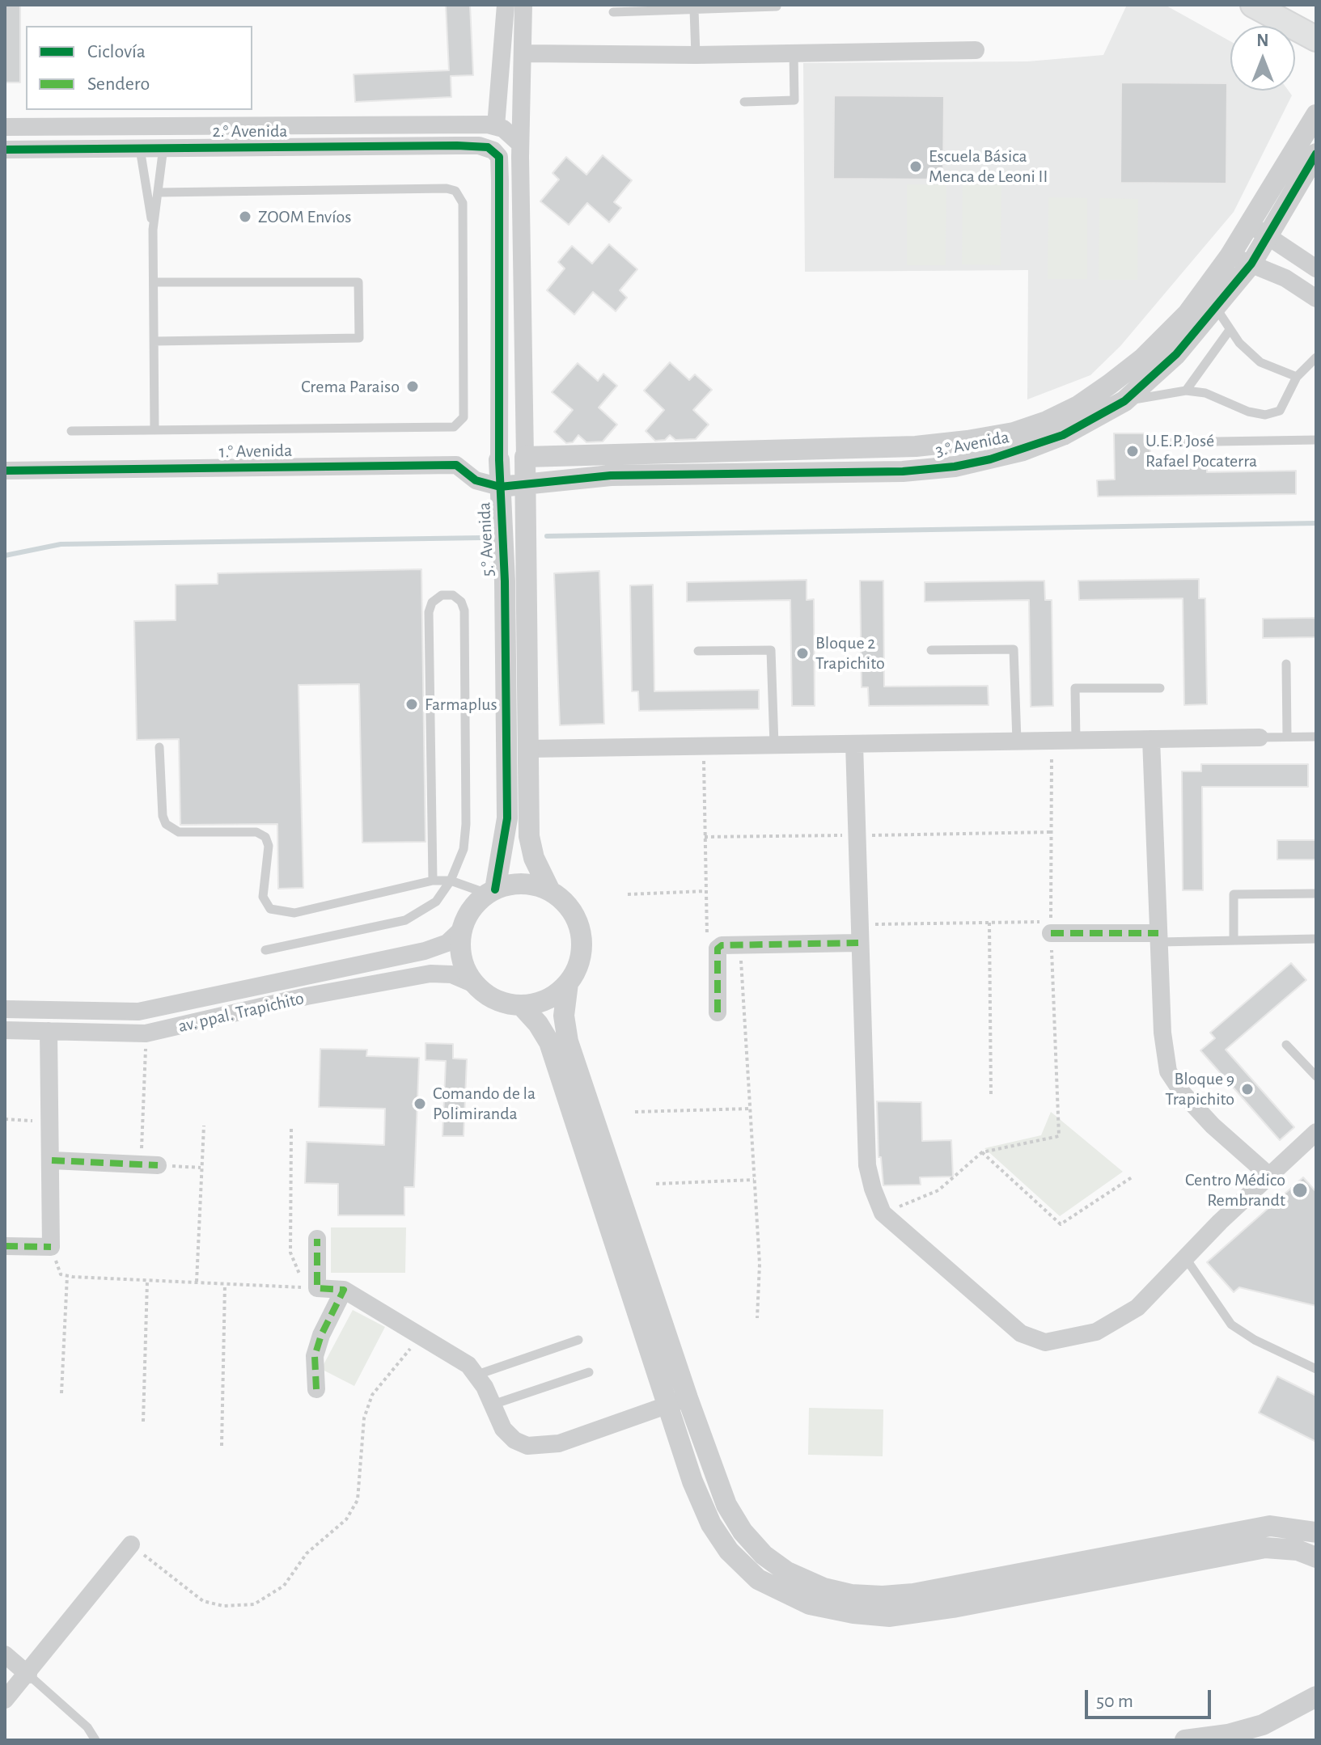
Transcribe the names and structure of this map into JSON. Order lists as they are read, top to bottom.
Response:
{
  "streets": {
    "street": [
      "2.° Avenida",
      "3.° Avenida",
      "1.° Avenida",
      "5.° Avenida",
      "av. ppal. Trapichito"
    ]
  },
  "crossings": [
    ["2.° Avenida", "5.° Avenida"],
    ["3.° Avenida", "1.° Avenida"],
    ["3.° Avenida", "5.° Avenida"],
    ["1.° Avenida", "5.° Avenida"],
    ["5.° Avenida", "av. ppal. Trapichito"]
  ],
  "places": [
    "Escuela Básica Menca de Leoni II",
    "ZOOM Envíos",
    "Crema Paraiso",
    "U.E.P. José Rafael Pocaterra",
    "Bloque 2 Trapichito",
    "Farmaplus",
    "Bloque 9 Trapichito",
    "Comando de la Polimiranda",
    "Centro Médico Rembrandt"
  ],
  "legend": ["Ciclovía", "Sendero"],
  "scale_bar": "50 m",
  "north": "top"
}
